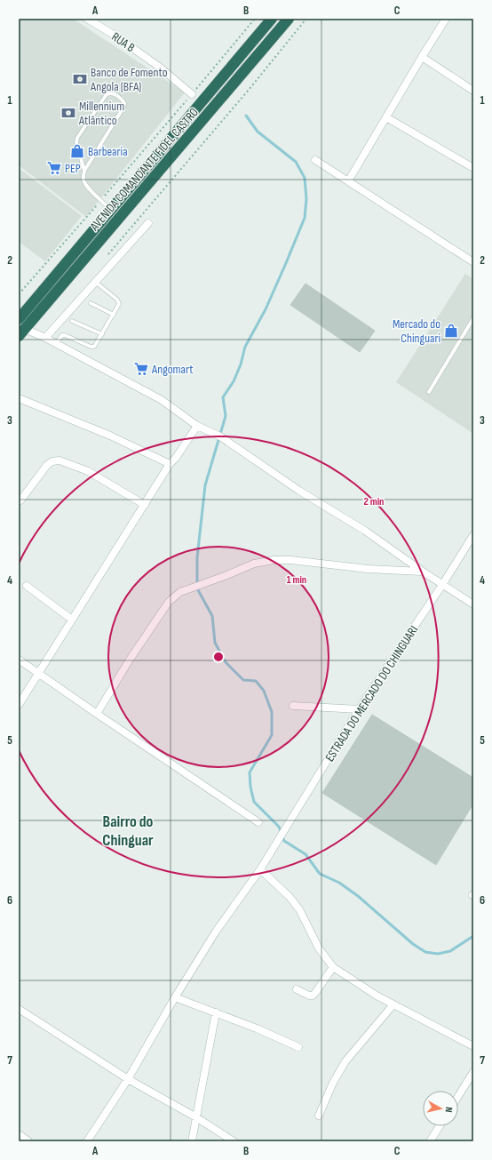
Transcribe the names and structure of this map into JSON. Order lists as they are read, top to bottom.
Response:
{
  "streets": {
    "highway": ["AVENIDA COMANDANTE FIDEL CASTRO"],
    "street": ["RUA B", "ESTRADA DO MERCADO DO CHINGUARI"]
  },
  "districts": ["Bairro do Chinguar"],
  "places": {
    "bank": ["Banco de Fomento Angola (BFA)", "Millennium Atlântico"],
    "shop": ["Barbearia", "Mercado do Chinguari"],
    "supermarket": ["PEP", "Angomart"]
  },
  "north": "right",
  "grid": {
    "columns": ["A", "B", "C"],
    "rows": [
      "1",
      "2",
      "3",
      "4",
      "5",
      "6",
      "7"
    ]
  },
  "rings": ["2 min", "1 min"]
}
